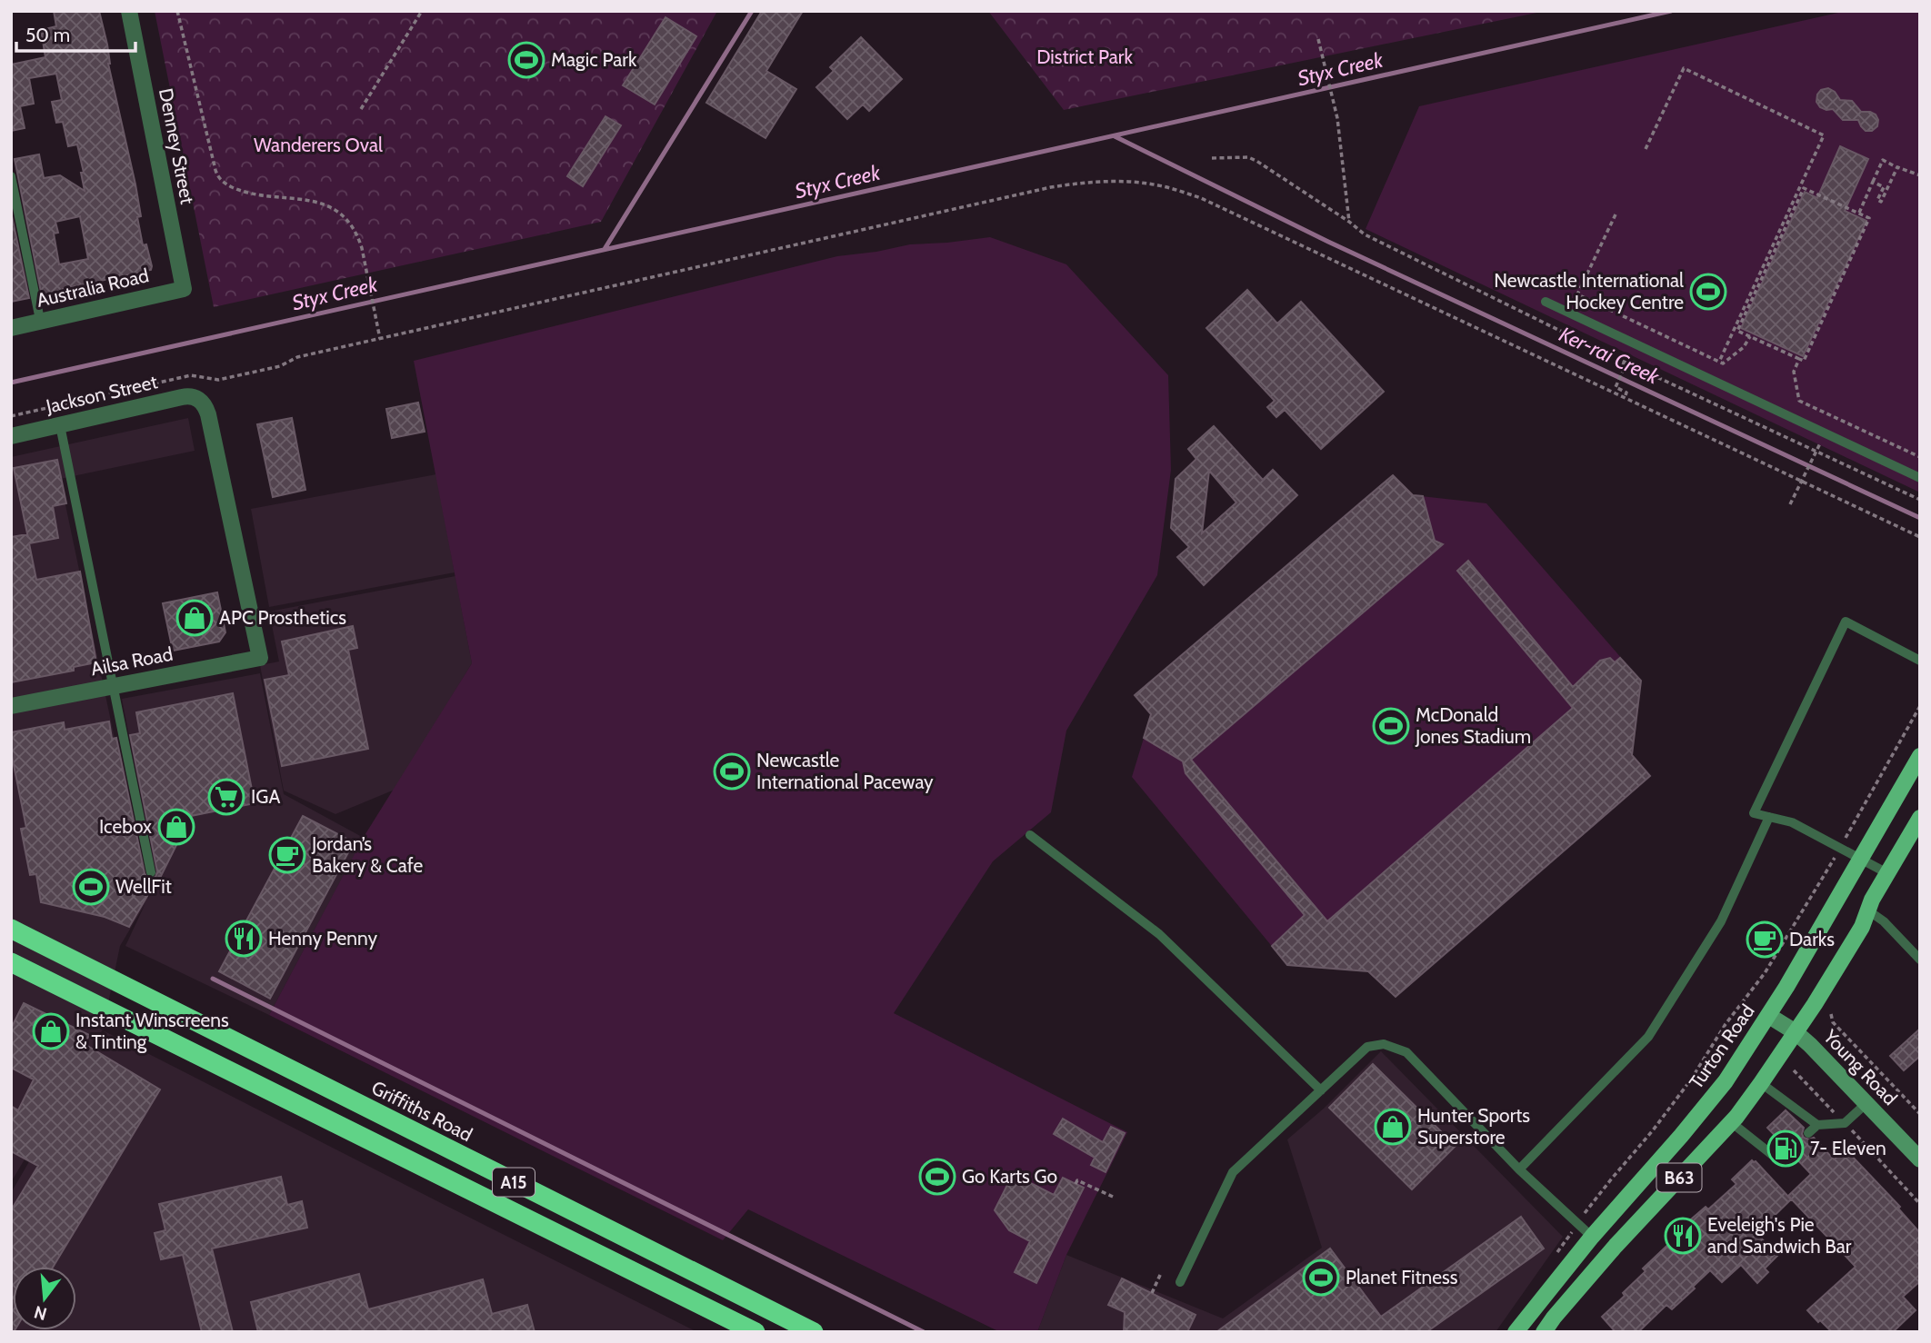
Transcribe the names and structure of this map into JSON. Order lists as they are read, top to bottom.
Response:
{
  "streets": {
    "highway": ["Griffiths Road", "A15"],
    "main road": ["Turton Road", "B63"],
    "street": [
      "Denney Street",
      "Australia Road",
      "Jackson Street",
      "Ailsa Road",
      "Young Road"
    ]
  },
  "crossings": [
    ["Denney Street", "Australia Road"],
    ["Jackson Street", "Ailsa Road"],
    ["Turton Road", "Young Road"],
    ["Young Road", "B63"]
  ],
  "water": ["Styx Creek", "Ker-rai Creek"],
  "parks": ["District Park", "Wanderers Oval"],
  "places": {
    "sports": [
      "Magic Park",
      "Newcastle International Hockey Centre",
      "McDonald Jones Stadium",
      "Newcastle International Paceway",
      "WellFit",
      "Go Karts Go",
      "Planet Fitness"
    ],
    "shop": [
      "APC Prosthetics",
      "Icebox",
      "Instant Winscreens & Tinting",
      "Hunter Sports Superstore"
    ],
    "supermarket": ["IGA"],
    "cafe": ["Jordan’s Bakery & Cafe", "Darks"],
    "restaurant": ["Henny Penny", "Eveleigh's Pie and Sandwich Bar"],
    "fuel station": ["7- Eleven"]
  },
  "scale_bar": "50 m",
  "north": "bottom"
}
